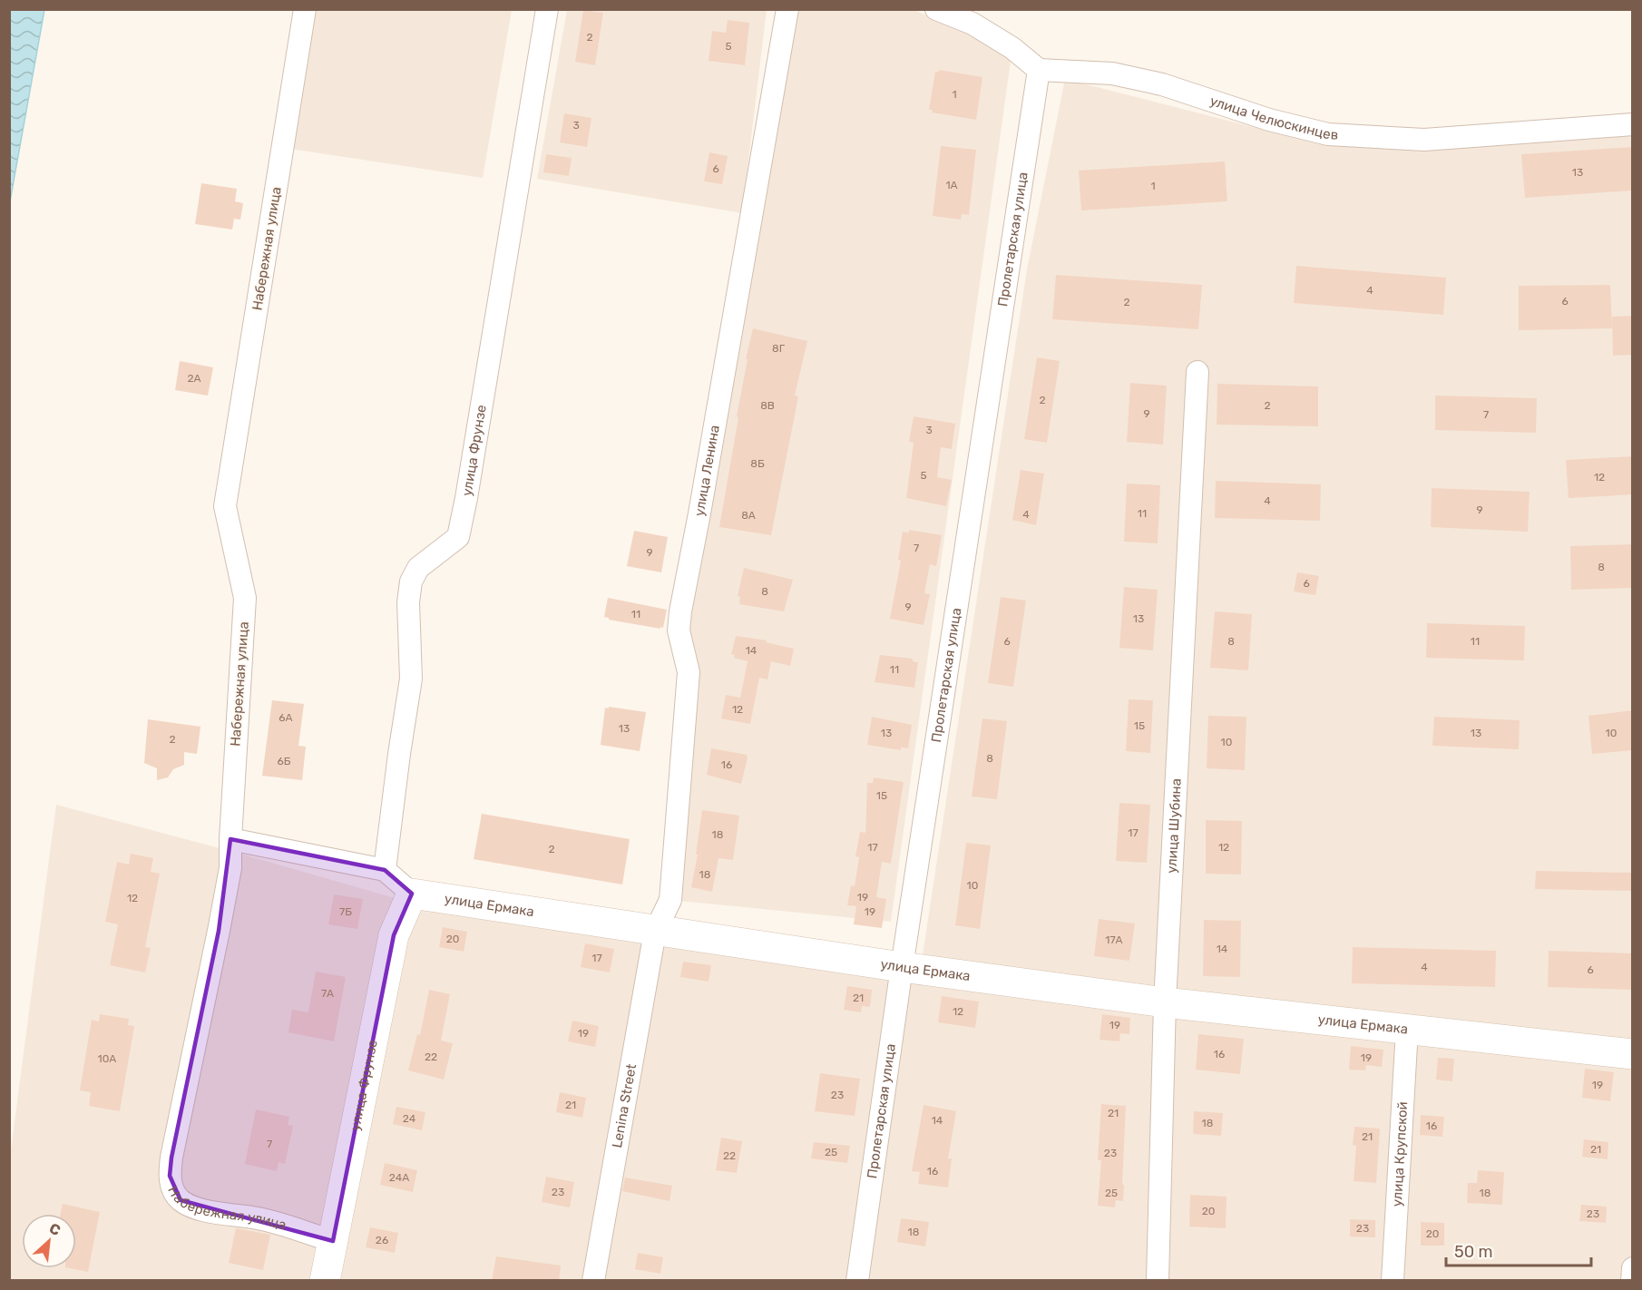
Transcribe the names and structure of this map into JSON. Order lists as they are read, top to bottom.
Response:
{
  "streets": {
    "street": [
      "улица Челюскинцев",
      "Пролетарская улица",
      "Набережная улица",
      "улица Фрунзе",
      "улица Ленина",
      "улица Шубина",
      "улица Ермака",
      "Lenina Street",
      "улица Крупской"
    ]
  },
  "crossings": [
    ["улица Челюскинцев", "Пролетарская улица"],
    ["Пролетарская улица", "улица Ермака"],
    ["Набережная улица", "улица Фрунзе"],
    ["улица Фрунзе", "улица Ермака"],
    ["улица Ленина", "улица Ермака"],
    ["улица Ленина", "Lenina Street"],
    ["улица Шубина", "улица Ермака"],
    ["улица Ермака", "Lenina Street"],
    ["улица Ермака", "улица Крупской"]
  ],
  "house_numbers": [
    "2",
    "5",
    "1",
    "3",
    "6",
    "13",
    "1А",
    "1",
    "4",
    "6",
    "2",
    "8Г",
    "2А",
    "2",
    "8В",
    "2",
    "9",
    "7",
    "3",
    "8Б",
    "5",
    "12",
    "4",
    "9",
    "11",
    "4",
    "8А",
    "7",
    "9",
    "8",
    "6",
    "8",
    "9",
    "11",
    "13",
    "6",
    "8",
    "11",
    "14",
    "11",
    "12",
    "6А",
    "15",
    "13",
    "13",
    "13",
    "10",
    "2",
    "10",
    "8",
    "6Б",
    "16",
    "15",
    "17",
    "18",
    "17",
    "12",
    "2",
    "18",
    "10",
    "19",
    "12",
    "7Б",
    "19",
    "20",
    "17А",
    "14",
    "17",
    "4",
    "6",
    "7А",
    "21",
    "12",
    "19",
    "19",
    "16",
    "22",
    "19",
    "10А",
    "19",
    "23",
    "21",
    "21",
    "24",
    "14",
    "18",
    "16",
    "21",
    "7",
    "21",
    "25",
    "23",
    "22",
    "16",
    "24А",
    "23",
    "25",
    "18",
    "20",
    "23",
    "23",
    "18",
    "20",
    "26"
  ],
  "scale_bar": "50 m",
  "north": "top right"
}
